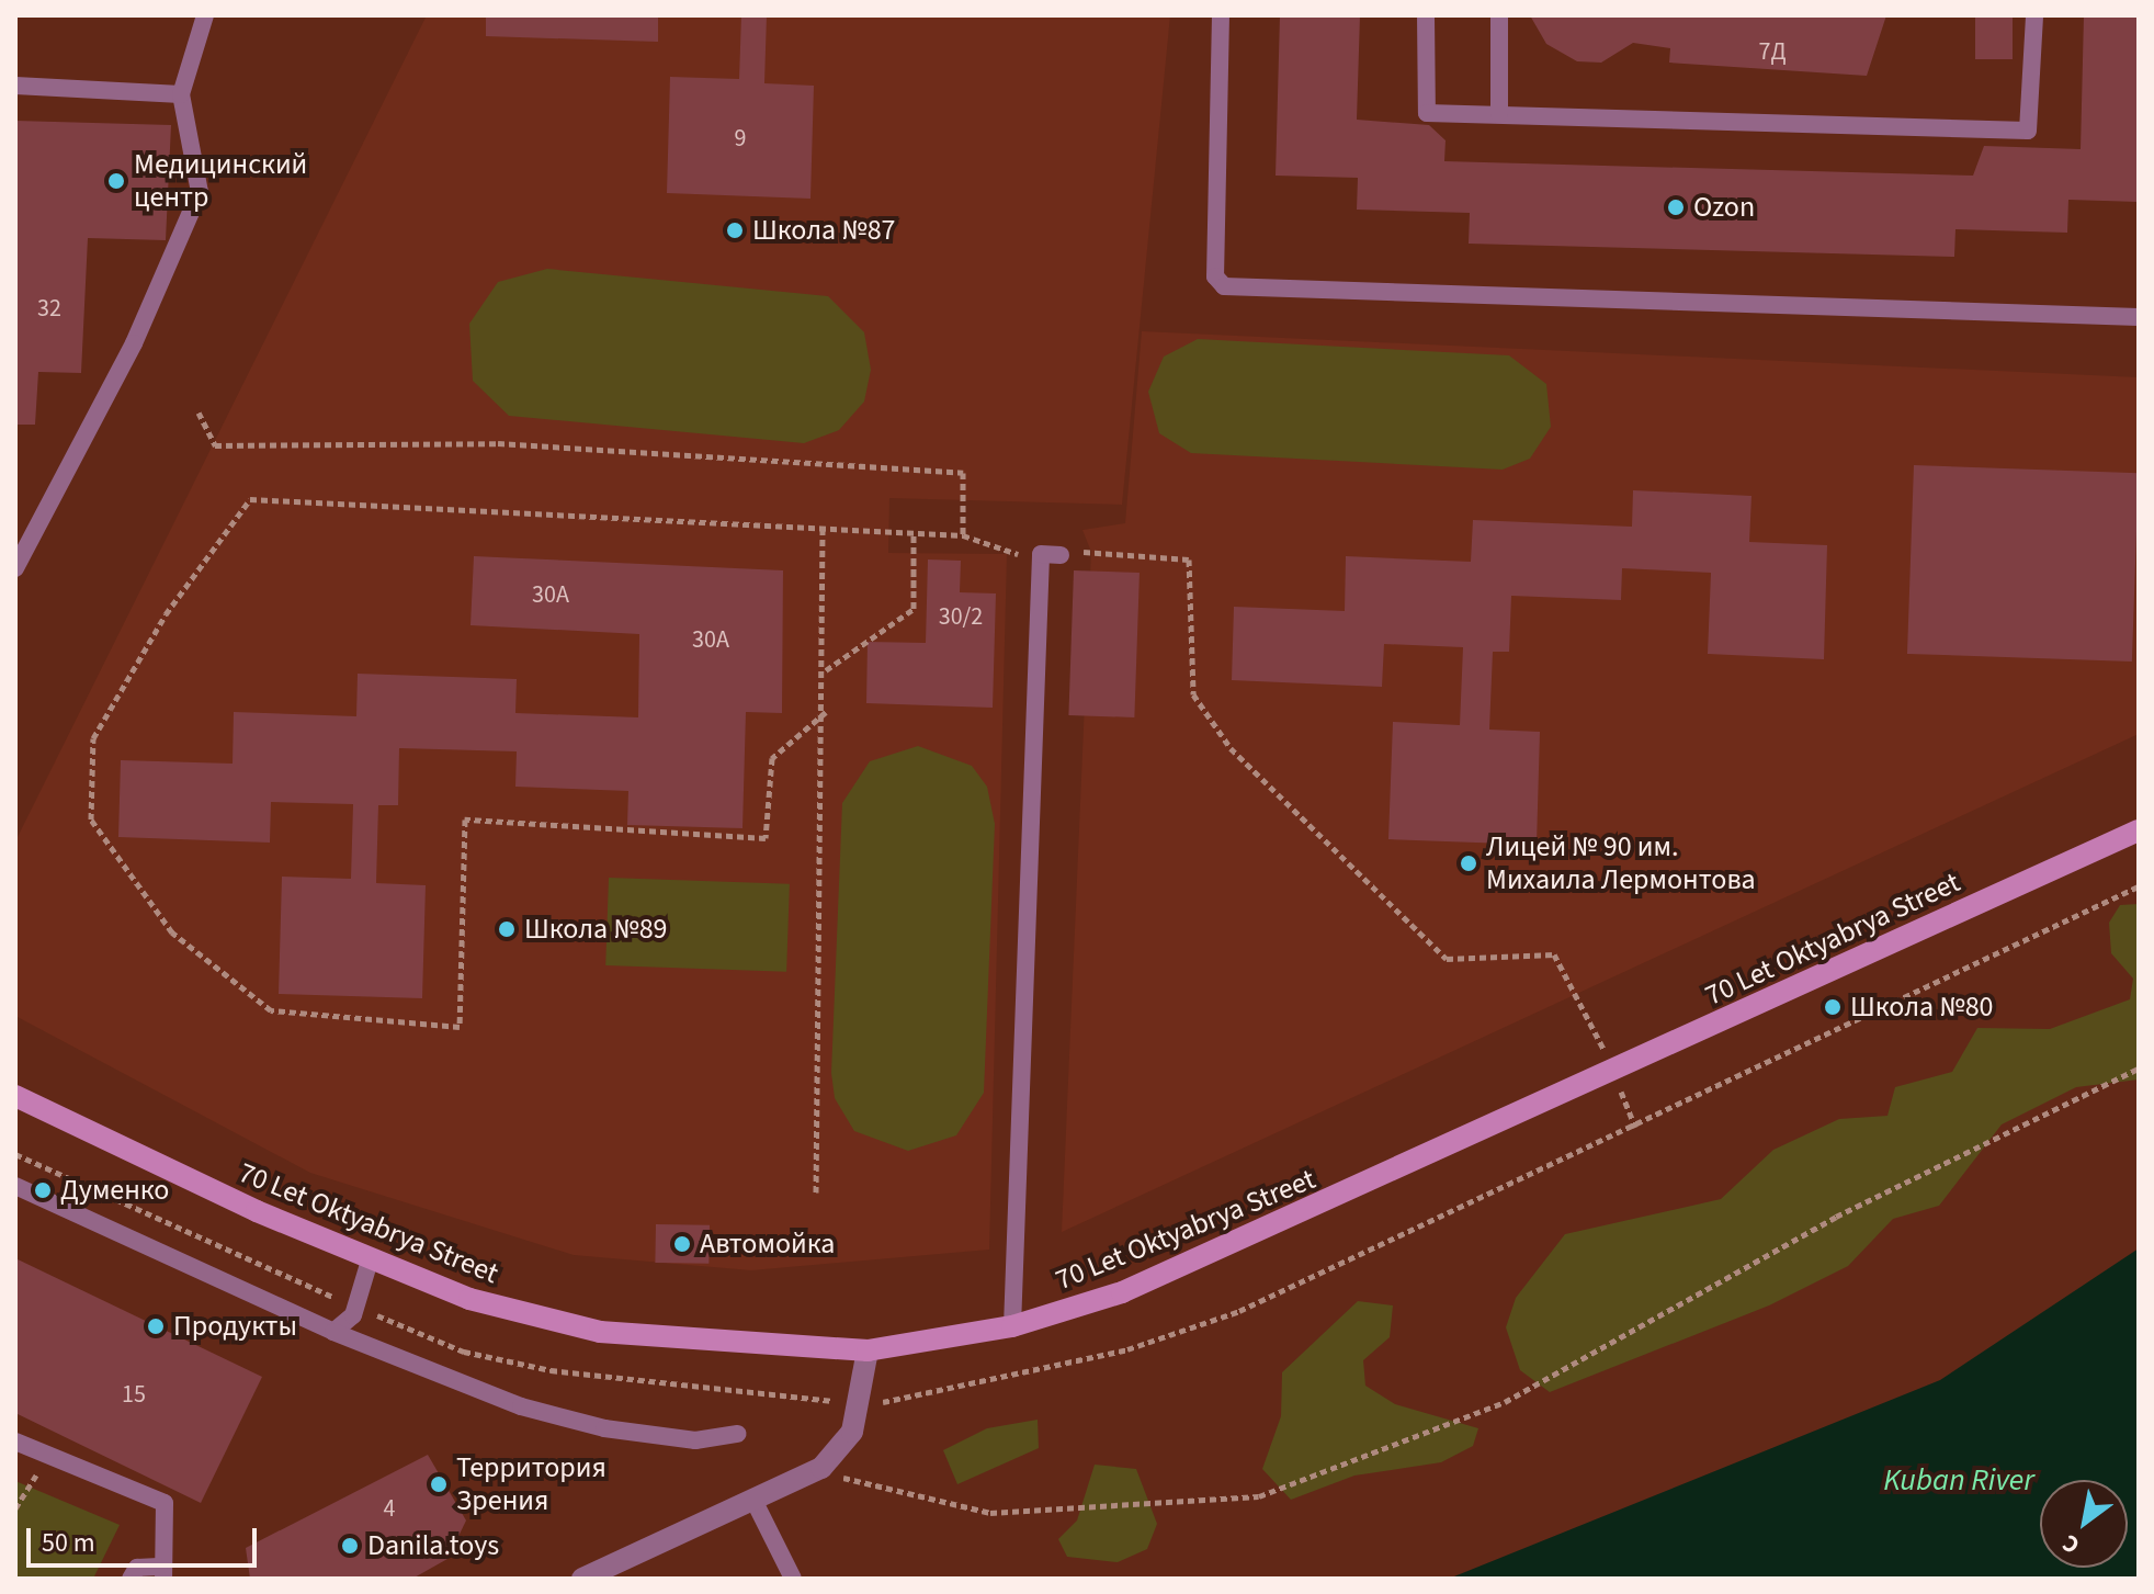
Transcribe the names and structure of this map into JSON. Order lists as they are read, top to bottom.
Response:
{
  "streets": {
    "main road": ["70 Let Oktyabrya Street"]
  },
  "water": ["Kuban River"],
  "places": [
    "Медицинский центр",
    "Ozon",
    "Школа №87",
    "Лицей № 90 им. Михаила Лермонтова",
    "Школа №89",
    "Школа №80",
    "Думенко",
    "Автомойка",
    "Продукты",
    "Территория Зрения",
    "Danila.toys"
  ],
  "house_numbers": [
    "7Д",
    "9",
    "32",
    "30А",
    "30/2",
    "30А",
    "15",
    "4"
  ],
  "scale_bar": "50 m",
  "north": "bottom left"
}
